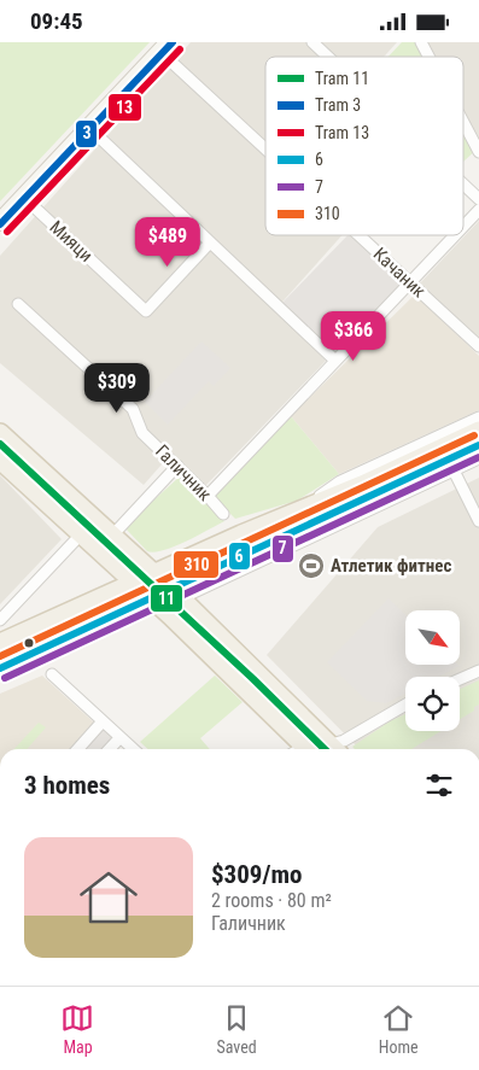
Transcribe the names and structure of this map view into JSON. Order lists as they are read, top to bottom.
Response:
{
  "streets": {
    "street": ["Мияци", "Качаник", "Галичник"]
  },
  "places": {
    "sports": ["Атлетик фитнес"]
  },
  "lines": [
    "tram line 3",
    "tram line 13",
    "transit line 310",
    "tram line 11",
    "transit line 6",
    "transit line 7"
  ],
  "legend": [
    "Tram 11",
    "Tram 3",
    "Tram 13",
    "6",
    "7",
    "310"
  ],
  "north": "bottom right",
  "page": {
    "status": "09:45",
    "price": ["$489", "$366", "$309"],
    "heading": "3 homes",
    "list": [
      {
        "name": "$309/mo",
        "note": "2 rooms · 80 m² · Галичник"
      }
    ],
    "tabs": ["Map", "Saved", "Home"]
  }
}
